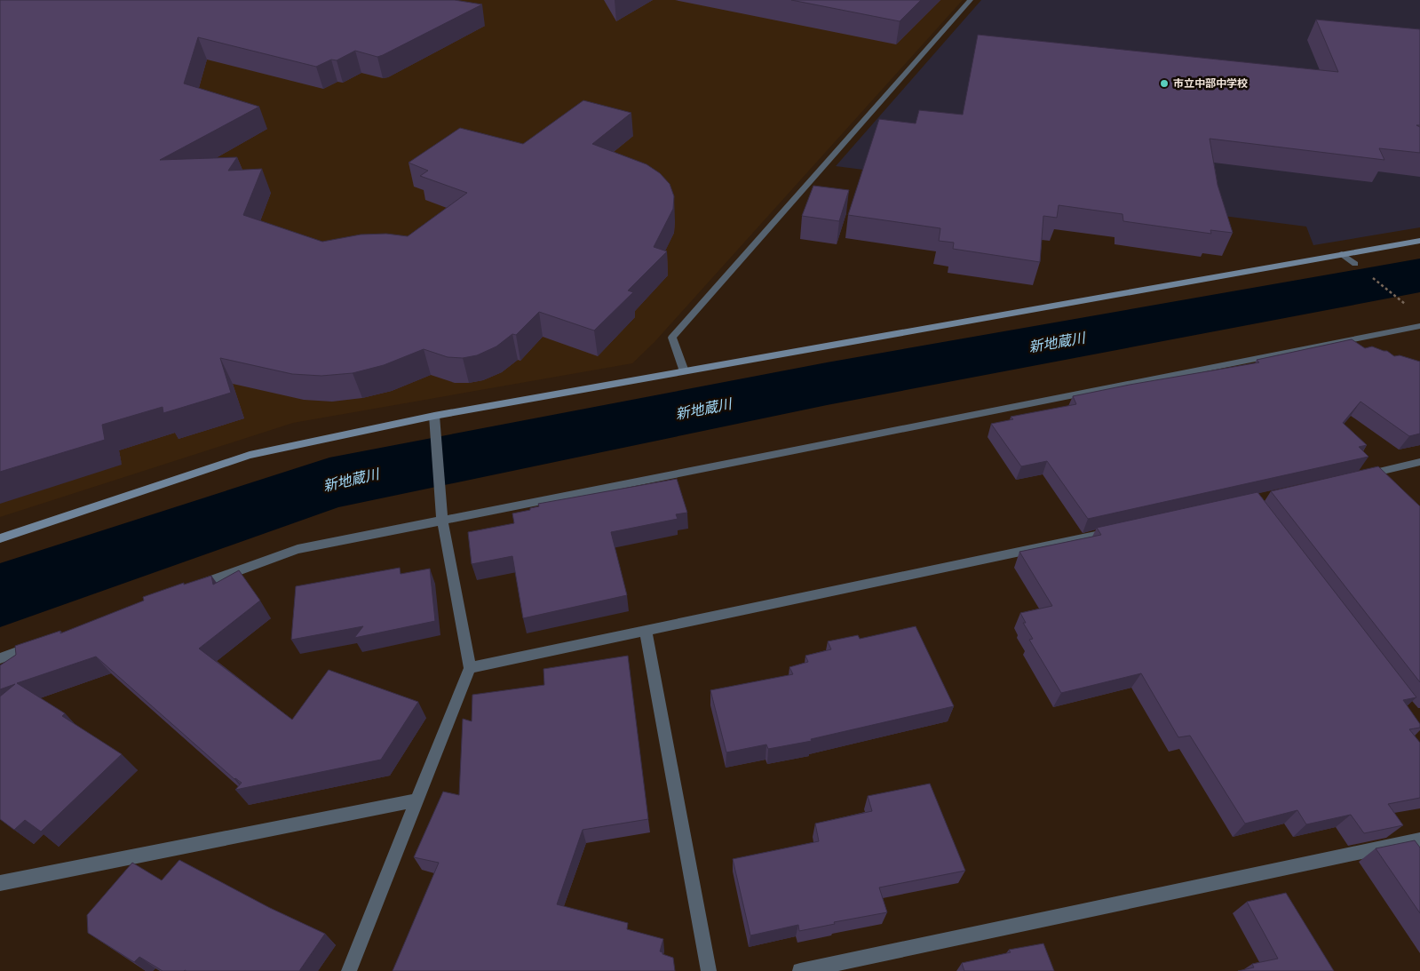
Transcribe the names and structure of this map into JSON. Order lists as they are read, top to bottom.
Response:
{
  "water": ["新地蔵川"],
  "places": ["市立中部中学校"]
}
